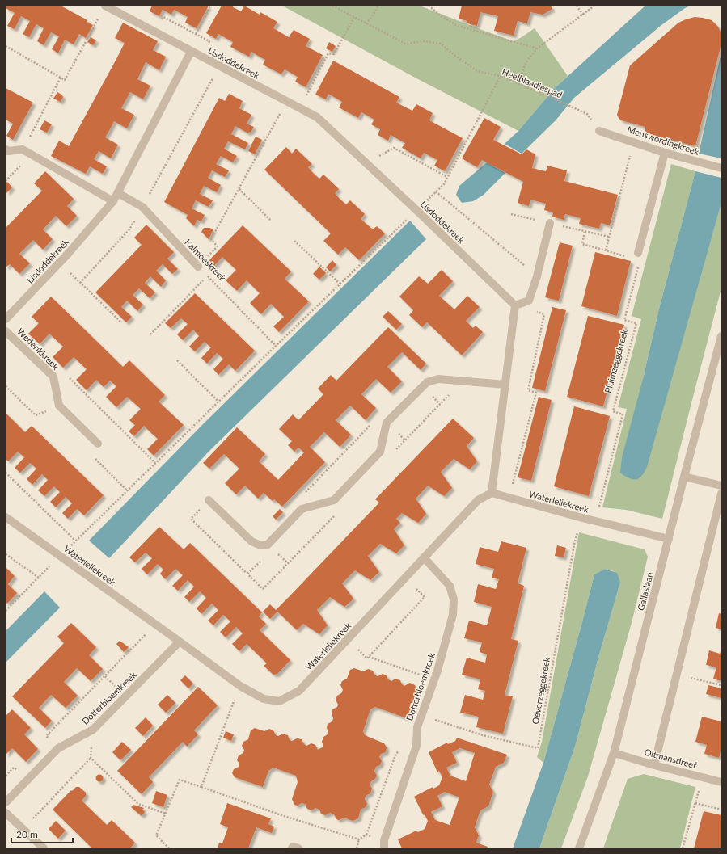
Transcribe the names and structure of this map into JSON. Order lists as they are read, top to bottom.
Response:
{
  "streets": {
    "street": [
      "Lisdoddekreek",
      "Menswordingkreek",
      "Kalmoeskreek",
      "Wederikkreek",
      "Waterleliekreek",
      "Gallaslaan",
      "Dotterbloemkreek",
      "Oltmansdreef"
    ],
    "path": ["Heelblaadjespad", "Pluimzeggekreek", "Oeverzeggekreek"]
  },
  "crossings": [
    ["Lisdoddekreek", "Kalmoeskreek"],
    ["Heelblaadjespad", "Menswordingkreek"],
    ["Pluimzeggekreek", "Waterleliekreek"],
    ["Waterleliekreek", "Gallaslaan"],
    ["Waterleliekreek", "Dotterbloemkreek"],
    ["Waterleliekreek", "Oeverzeggekreek"],
    ["Gallaslaan", "Oltmansdreef"],
    ["Dotterbloemkreek", "Oeverzeggekreek"]
  ],
  "scale_bar": "20 m"
}
